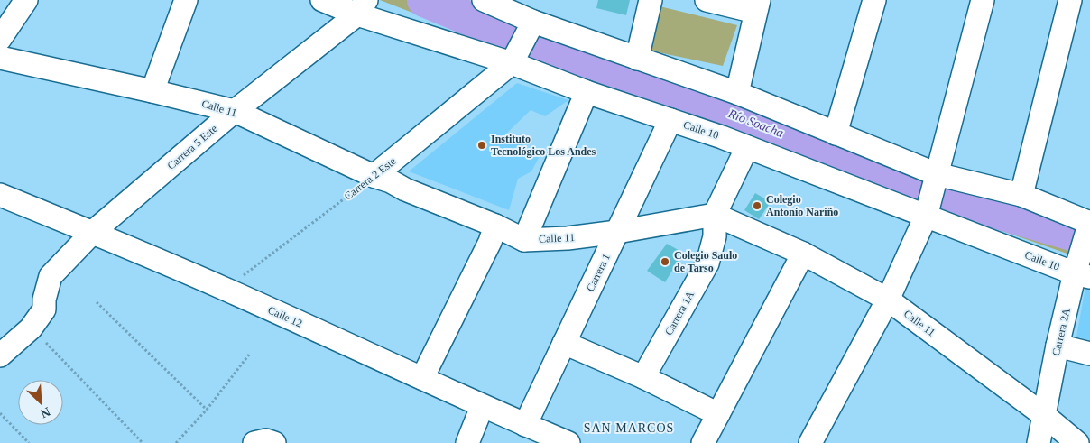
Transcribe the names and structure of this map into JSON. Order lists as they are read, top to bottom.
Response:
{
  "streets": {
    "street": [
      "Calle 11",
      "Calle 10",
      "Carrera 5 Este",
      "Carrera 2 Este",
      "Carrera 1",
      "Carrera 1A",
      "Calle 12",
      "Carrera 2A"
    ]
  },
  "crossings": [
    ["Calle 11", "Carrera 5 Este"],
    ["Calle 11", "Carrera 2 Este"],
    ["Calle 11", "Carrera 1"],
    ["Calle 11", "Carrera 1A"],
    ["Calle 11", "Carrera 2A"],
    ["Calle 10", "Carrera 5 Este"],
    ["Calle 10", "Carrera 2 Este"],
    ["Calle 10", "Carrera 1"],
    ["Calle 10", "Carrera 1A"],
    ["Calle 10", "Carrera 2A"],
    ["Carrera 5 Este", "Calle 12"],
    ["Carrera 2 Este", "Calle 12"],
    ["Carrera 1", "Calle 12"]
  ],
  "districts": ["SAN MARCOS"],
  "water": ["Río Soacha"],
  "places": ["Instituto Tecnológico Los Andes", "Colegio Antonio Nariño", "Colegio Saulo de Tarso"],
  "north": "bottom right"
}
